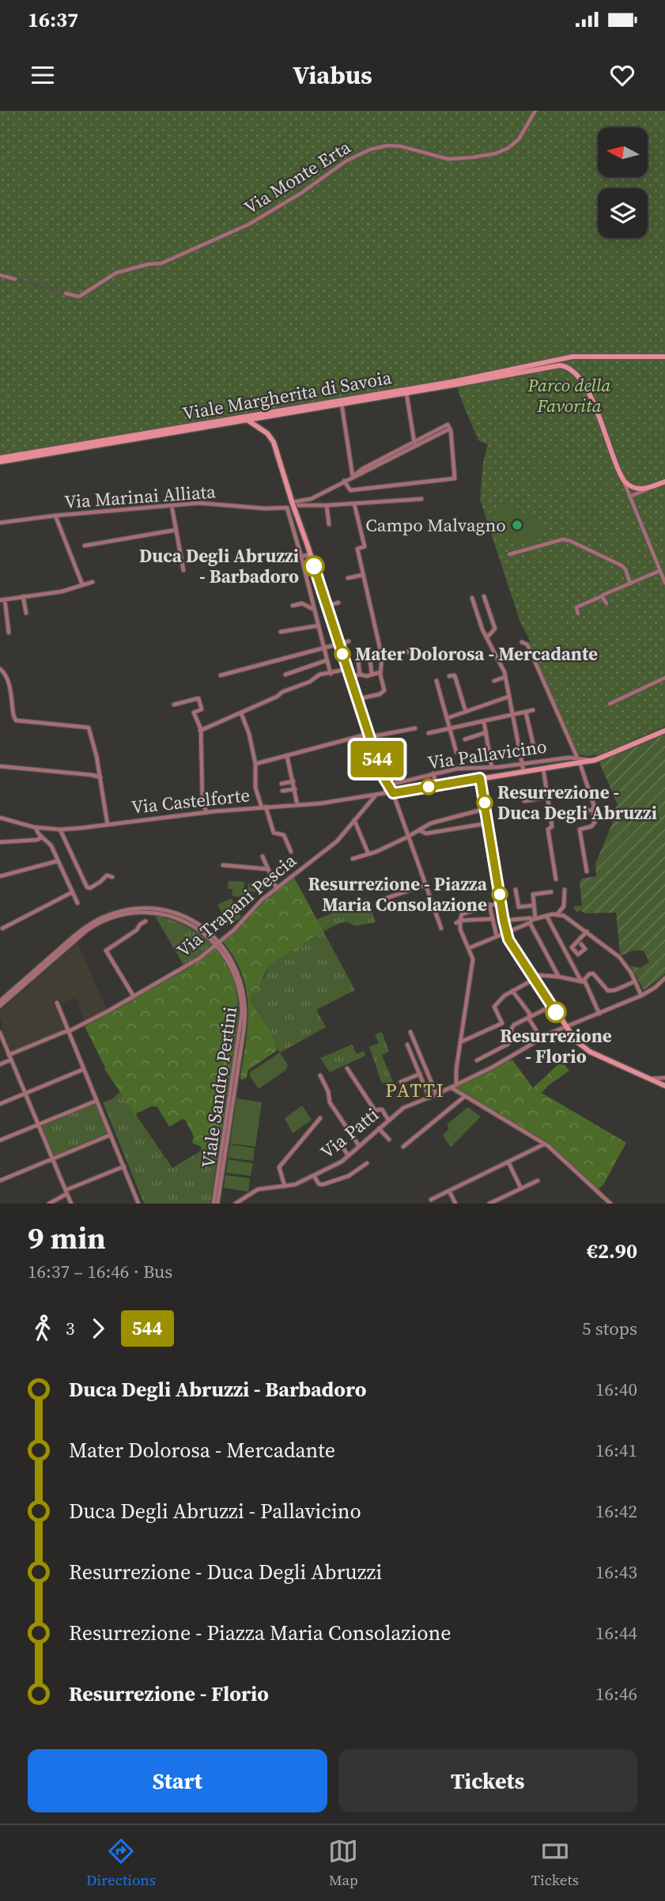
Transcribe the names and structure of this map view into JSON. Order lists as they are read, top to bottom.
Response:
{
  "streets": {
    "street": [
      "Via Monte Erta",
      "Viale Margherita di Savoia",
      "Via Marinai Alliata",
      "Via Pallavicino",
      "Via Castelforte",
      "Via Trapani Pescia",
      "Viale Sandro Pertini",
      "Via Patti"
    ]
  },
  "crossings": [
    ["Via Castelforte", "Via Trapani Pescia"],
    ["Via Trapani Pescia", "Viale Sandro Pertini"]
  ],
  "districts": ["PATTI"],
  "parks": ["Parco della Favorita"],
  "places": [
    "Campo Malvagno",
    "Duca Degli Abruzzi - Barbadoro",
    "Mater Dolorosa - Mercadante",
    "Resurrezione - Duca Degli Abruzzi",
    "Resurrezione - Piazza Maria Consolazione",
    "Resurrezione - Florio"
  ],
  "lines": ["bus line 544"],
  "north": "left",
  "page": {
    "status": "16:37",
    "header": "Viabus",
    "on_map": "544",
    "heading": ["9 min", "16:37 – 16:46 · Bus", "€2.90"],
    "legs": ["3", "544", "5 stops"],
    "list": [
      {
        "name": "Duca Degli Abruzzi - Barbadoro",
        "value": "16:40"
      },
      {
        "name": "Mater Dolorosa - Mercadante",
        "value": "16:41"
      },
      {
        "name": "Duca Degli Abruzzi - Pallavicino",
        "value": "16:42"
      },
      {
        "name": "Resurrezione - Duca Degli Abruzzi",
        "value": "16:43"
      },
      {
        "name": "Resurrezione - Piazza Maria Consolazione",
        "value": "16:44"
      },
      {
        "name": "Resurrezione - Florio",
        "value": "16:46"
      }
    ],
    "buttons": ["Start", "Tickets"],
    "tabs": ["Directions", "Map", "Tickets"]
  }
}
